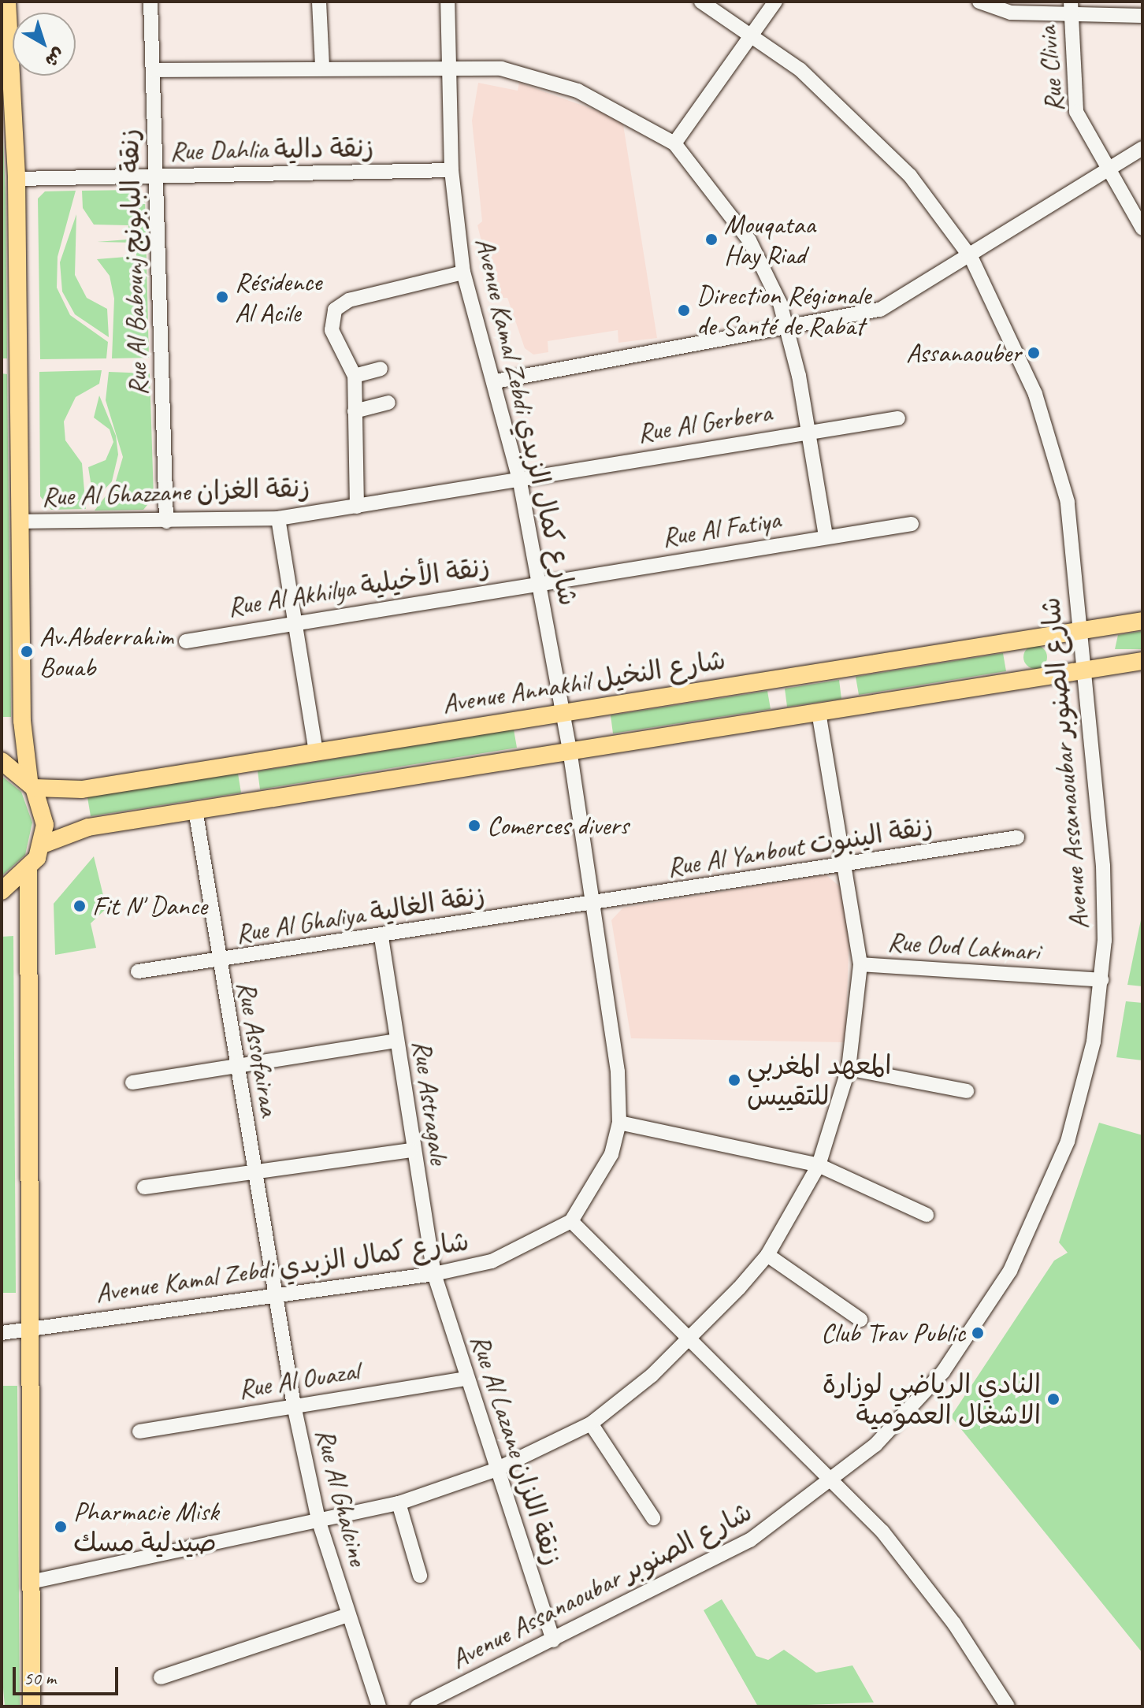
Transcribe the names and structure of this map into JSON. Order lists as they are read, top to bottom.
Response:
{
  "streets": {
    "main road": ["Avenue Annakhil شارع النخيل"],
    "street": [
      "Rue Clivia",
      "Rue Dahlia زنقة دالية",
      "Rue Al Babounj زنقة البابونج",
      "Avenue Kamal Zebdi شارع كمال الزبدي",
      "Rue Al Gerbera",
      "Rue Al Ghazzane زنقة الغزان",
      "Rue Al Fatiya",
      "Rue Al Akhilya زنقة الأخيلية",
      "Avenue Assanaoubar شارع الصنوبر",
      "Rue Al Yanbout زنقة الينبوت",
      "Rue Al Ghaliya زنقة الغالية",
      "Rue Oud Lakmari",
      "Rue Assofairaa",
      "Rue Astragale",
      "Rue Al Ouazal",
      "Rue Al Lazane زنقة اللزان",
      "Rue Al Ghalcine"
    ]
  },
  "crossings": [
    ["Rue Dahlia زنقة دالية", "Rue Al Babounj زنقة البابونج"],
    ["Rue Dahlia زنقة دالية", "Avenue Kamal Zebdi شارع كمال الزبدي"],
    ["Rue Al Babounj زنقة البابونج", "Rue Al Ghazzane زنقة الغزان"],
    ["Avenue Kamal Zebdi شارع كمال الزبدي", "Rue Al Gerbera"],
    ["Avenue Kamal Zebdi شارع كمال الزبدي", "Rue Al Ghazzane زنقة الغزان"],
    ["Avenue Kamal Zebdi شارع كمال الزبدي", "Rue Al Fatiya"],
    ["Avenue Kamal Zebdi شارع كمال الزبدي", "Rue Al Akhilya زنقة الأخيلية"],
    ["Avenue Kamal Zebdi شارع كمال الزبدي", "Avenue Annakhil شارع النخيل"],
    ["Avenue Kamal Zebdi شارع كمال الزبدي", "Rue Al Yanbout زنقة الينبوت"],
    ["Avenue Kamal Zebdi شارع كمال الزبدي", "Rue Al Ghaliya زنقة الغالية"],
    ["Avenue Kamal Zebdi شارع كمال الزبدي", "Rue Assofairaa"],
    ["Avenue Kamal Zebdi شارع كمال الزبدي", "Rue Astragale"],
    ["Avenue Kamal Zebdi شارع كمال الزبدي", "Rue Al Lazane زنقة اللزان"],
    ["Avenue Kamal Zebdi شارع كمال الزبدي", "Rue Al Ghalcine"],
    ["Rue Al Gerbera", "Rue Al Ghazzane زنقة الغزان"],
    ["Rue Al Fatiya", "Rue Al Akhilya زنقة الأخيلية"],
    ["Avenue Annakhil شارع النخيل", "Avenue Assanaoubar شارع الصنوبر"],
    ["Avenue Assanaoubar شارع الصنوبر", "Rue Oud Lakmari"],
    ["Avenue Assanaoubar شارع الصنوبر", "Rue Al Lazane زنقة اللزان"],
    ["Rue Al Yanbout زنقة الينبوت", "Rue Al Ghaliya زنقة الغالية"],
    ["Rue Al Ghaliya زنقة الغالية", "Rue Assofairaa"],
    ["Rue Al Ghaliya زنقة الغالية", "Rue Astragale"],
    ["Rue Assofairaa", "Rue Al Ghalcine"],
    ["Rue Astragale", "Rue Al Lazane زنقة اللزان"],
    ["Rue Al Ouazal", "Rue Al Lazane زنقة اللزان"],
    ["Rue Al Ouazal", "Rue Al Ghalcine"]
  ],
  "places": [
    "Mouqataa Hay Riad",
    "Résidence Al Acile",
    "Direction Régionale de Santé de Rabat",
    "Assanaouber",
    "Av.Abderrahim Bouab",
    "Comerces divers",
    "Fit N' Dance",
    "المعهد المغربي للتقييس",
    "Club Trav Public",
    "النادي الرياضي لوزارة الاشغال العمومية",
    "Pharmacie Misk صيدلية مسك"
  ],
  "scale_bar": "50 m",
  "north": "bottom right"
}
